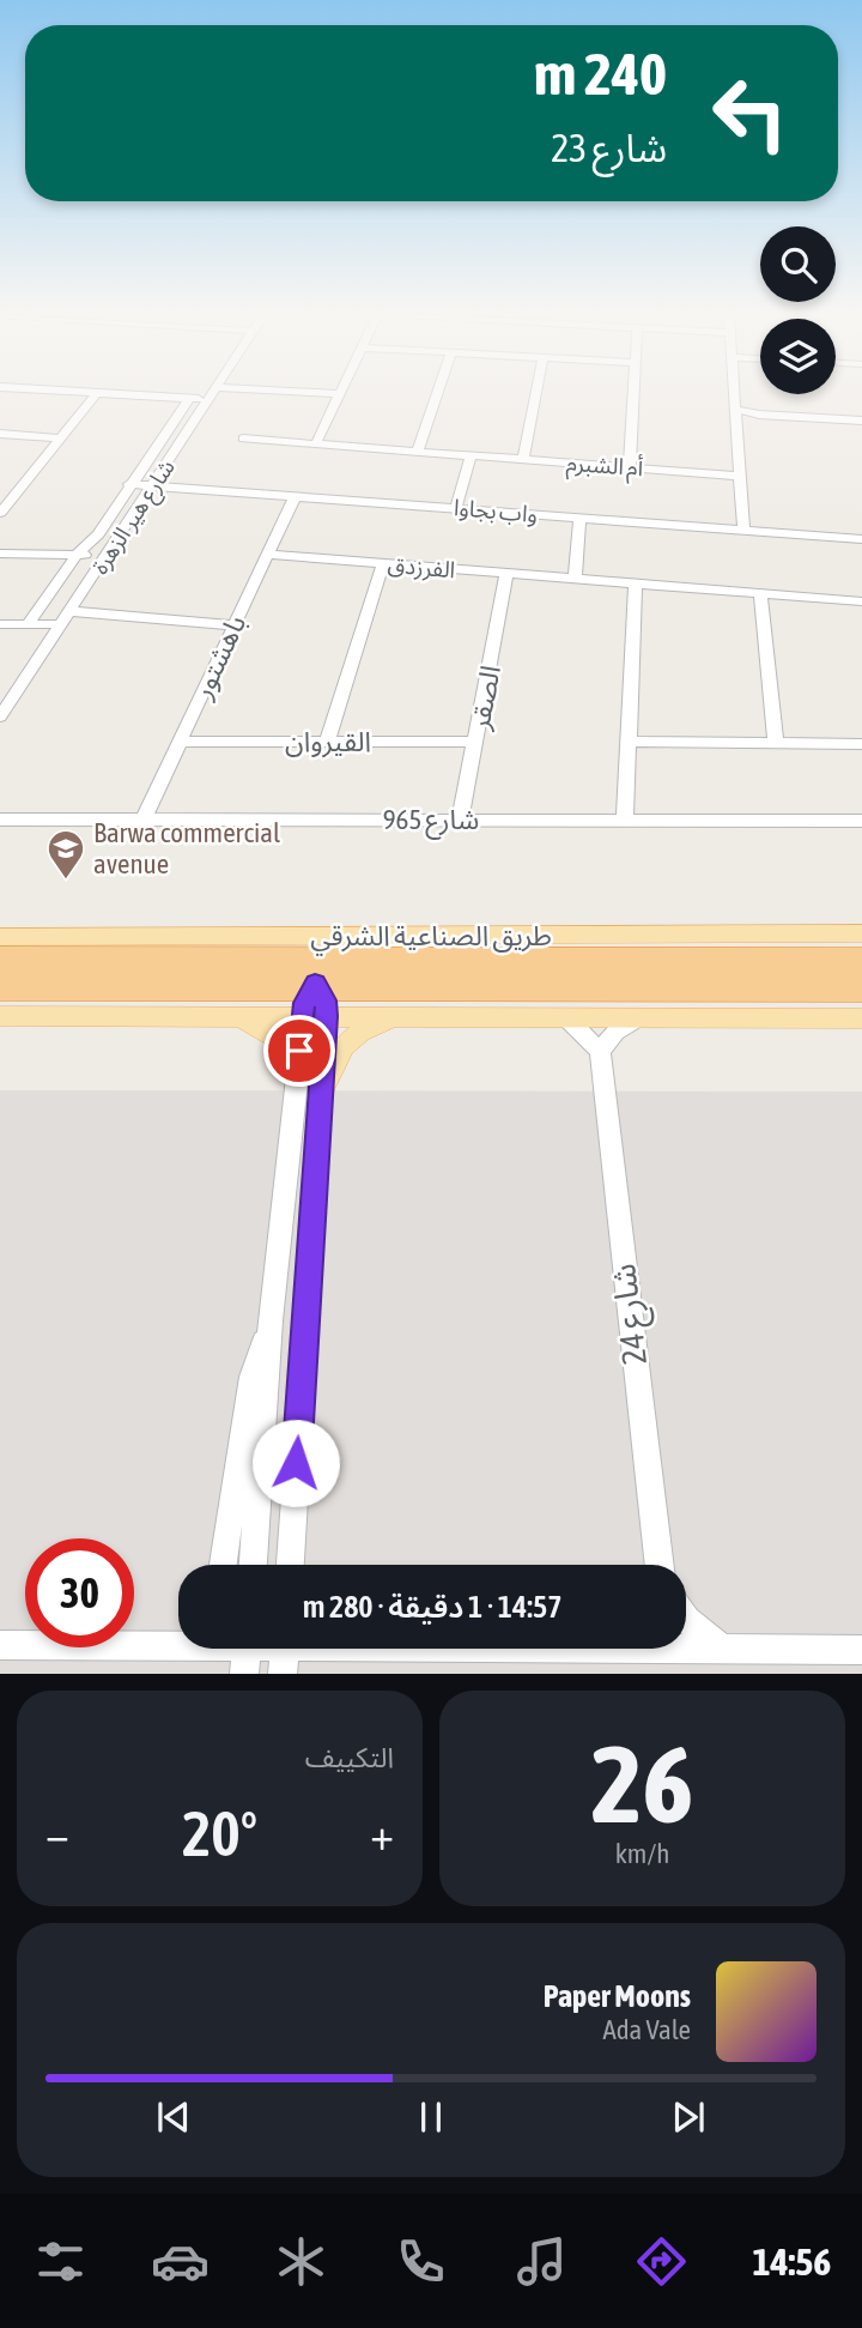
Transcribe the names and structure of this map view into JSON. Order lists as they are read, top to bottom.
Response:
{
  "streets": {
    "highway": ["طريق الصناعية الشرقي"],
    "street": [
      "أم الشبرم",
      "واب بجاوا",
      "شارع هير الزهرة",
      "الفرزدق",
      "باهشتور",
      "الصقر",
      "القيروان",
      "شارع 965",
      "شارع 24"
    ]
  },
  "crossings": [
    ["واب بجاوا", "شارع هير الزهرة"],
    ["واب بجاوا", "باهشتور"],
    ["الفرزدق", "باهشتور"],
    ["الفرزدق", "الصقر"],
    ["باهشتور", "القيروان"],
    ["باهشتور", "شارع 965"],
    ["الصقر", "القيروان"],
    ["الصقر", "شارع 965"]
  ],
  "places": {
    "school or university": ["Barwa commercial avenue"]
  },
  "page": {
    "turn": ["240 m", "شارع 23"],
    "limit": "30",
    "trip": "14:57 · 1 دقيقة · 280 m",
    "tile": [
      ["26", "km/h"],
      "التكييف"
    ],
    "heat": ["−", "20°", "+"],
    "song": ["Paper Moons", "Ada Vale"],
    "tabs": "14:56"
  }
}
